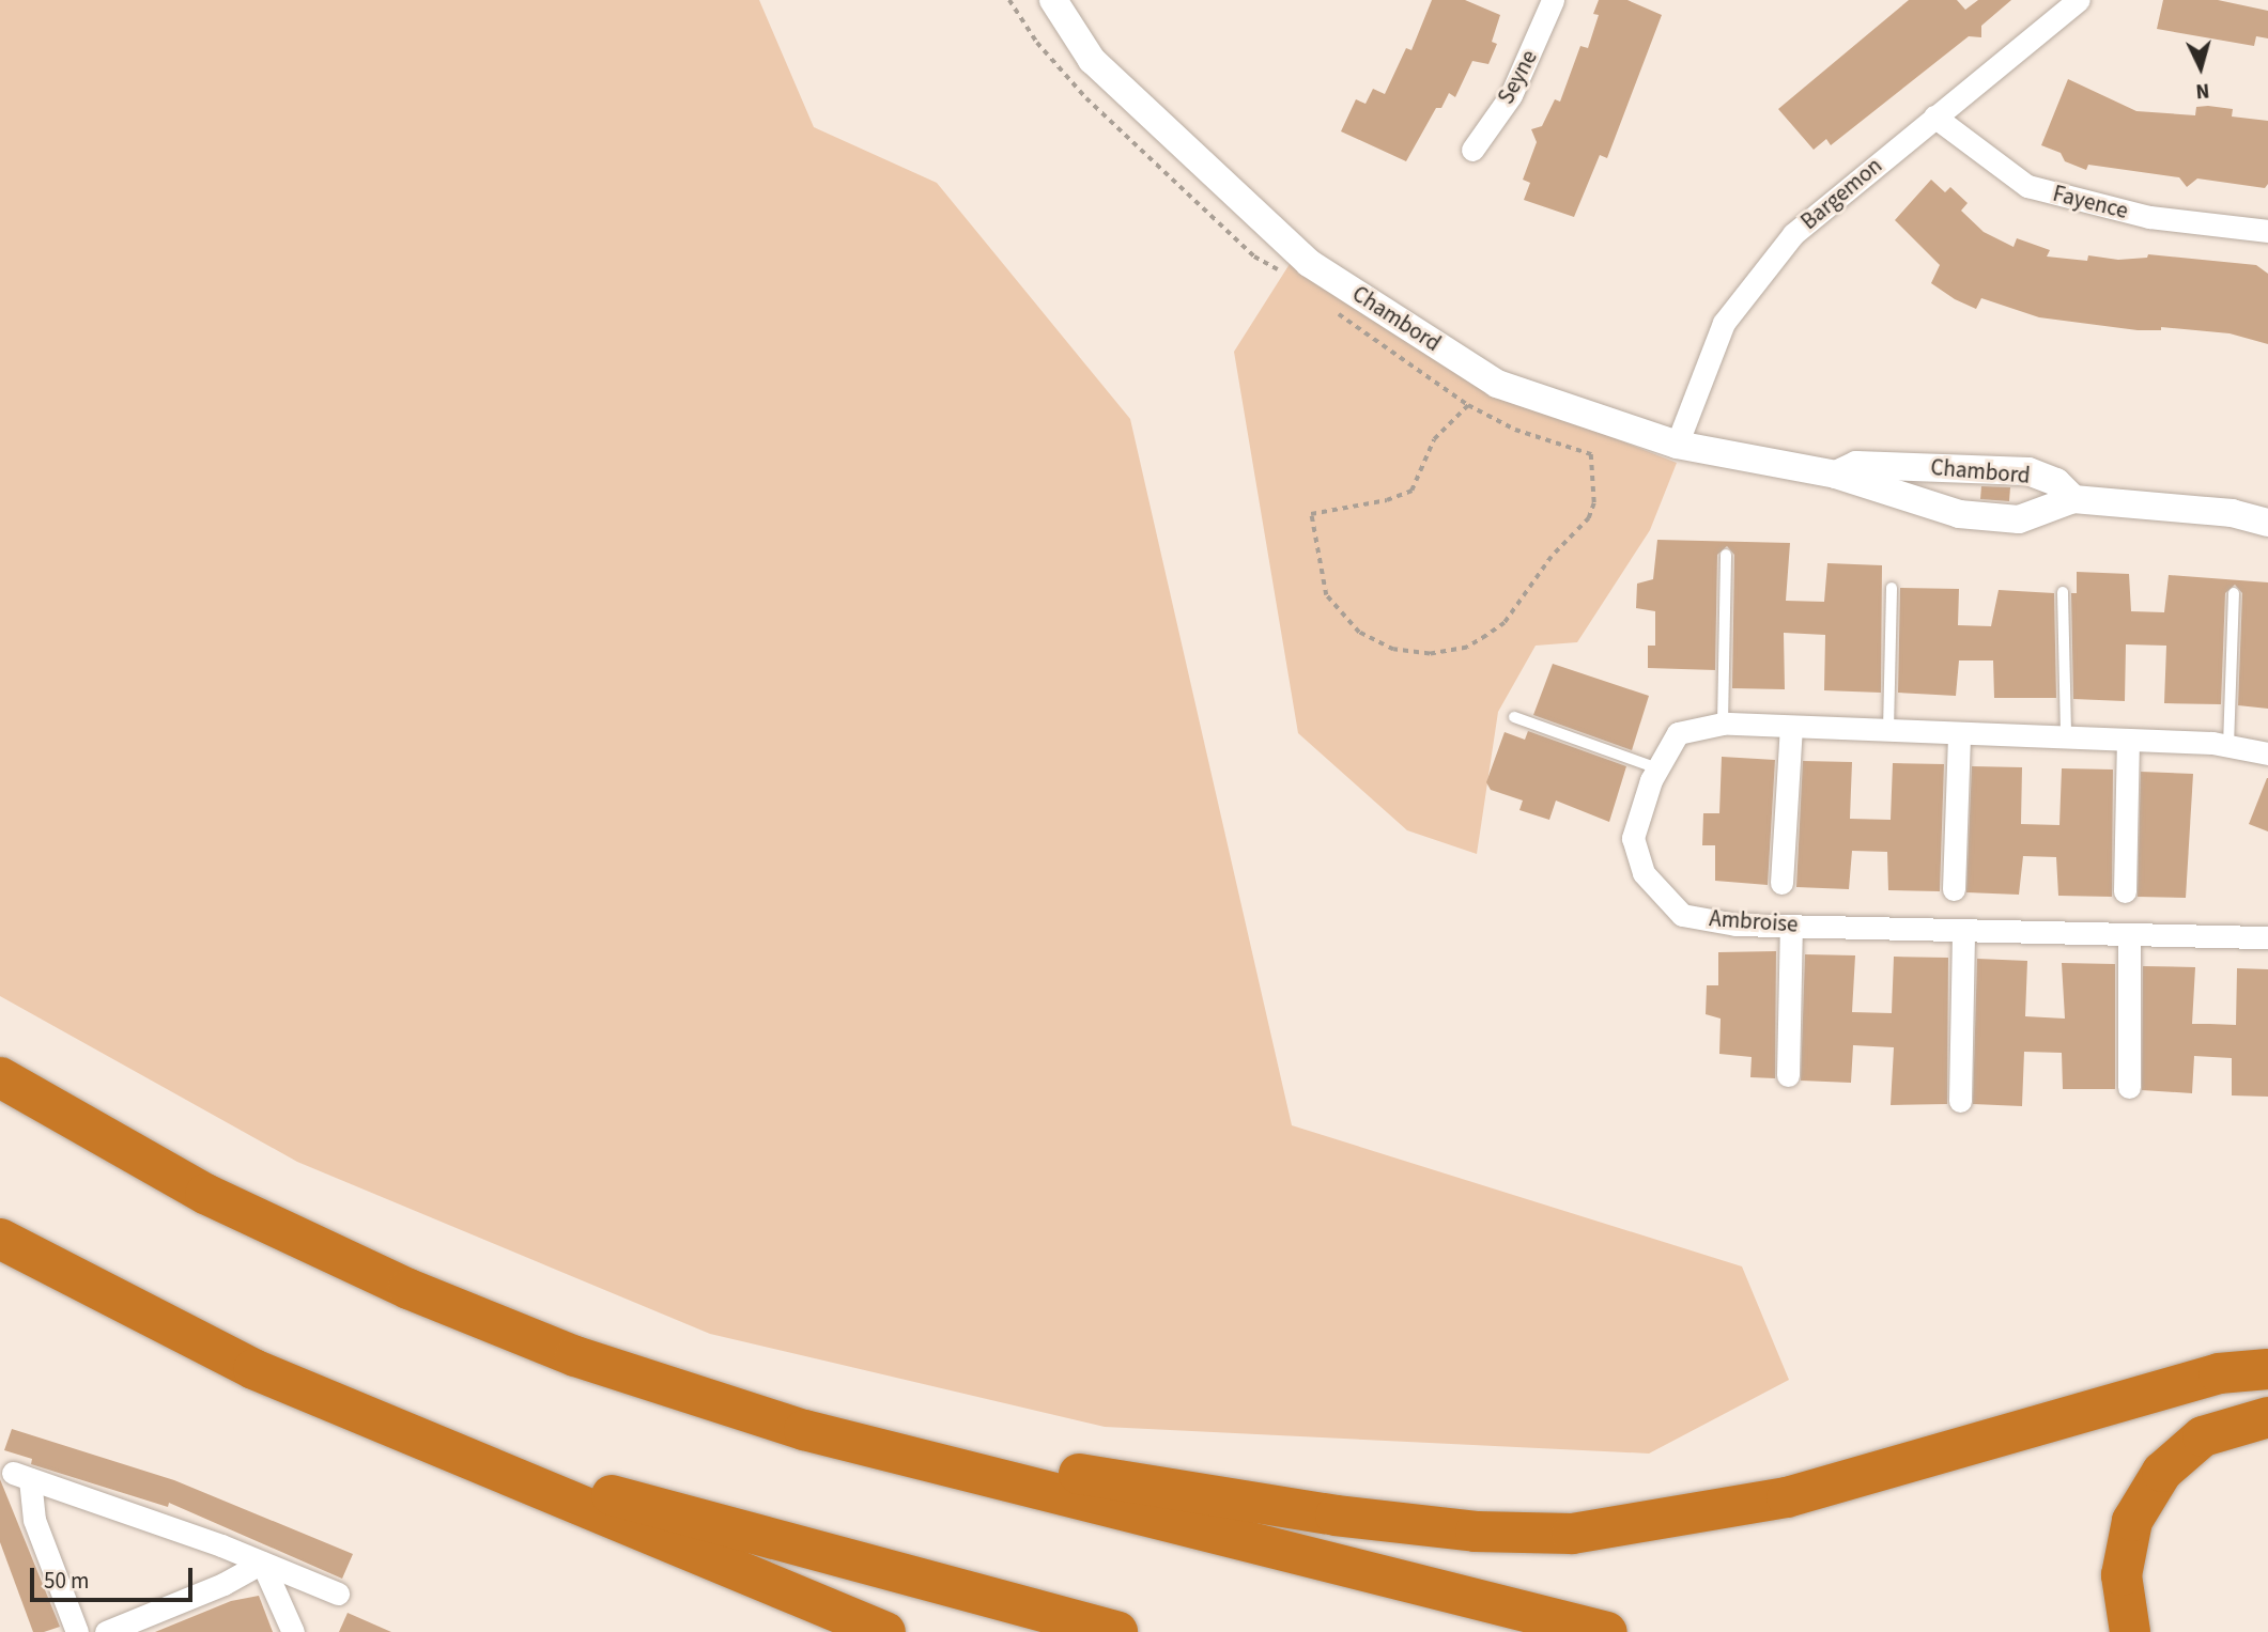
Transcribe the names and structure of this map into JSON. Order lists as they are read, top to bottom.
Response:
{
  "streets": {
    "street": [
      "Seyne",
      "Bargemon",
      "Fayence",
      "Chambord",
      "Ambroise"
    ]
  },
  "crossings": [
    ["Bargemon", "Fayence"],
    ["Bargemon", "Chambord"]
  ],
  "scale_bar": "50 m",
  "north": "bottom"
}
